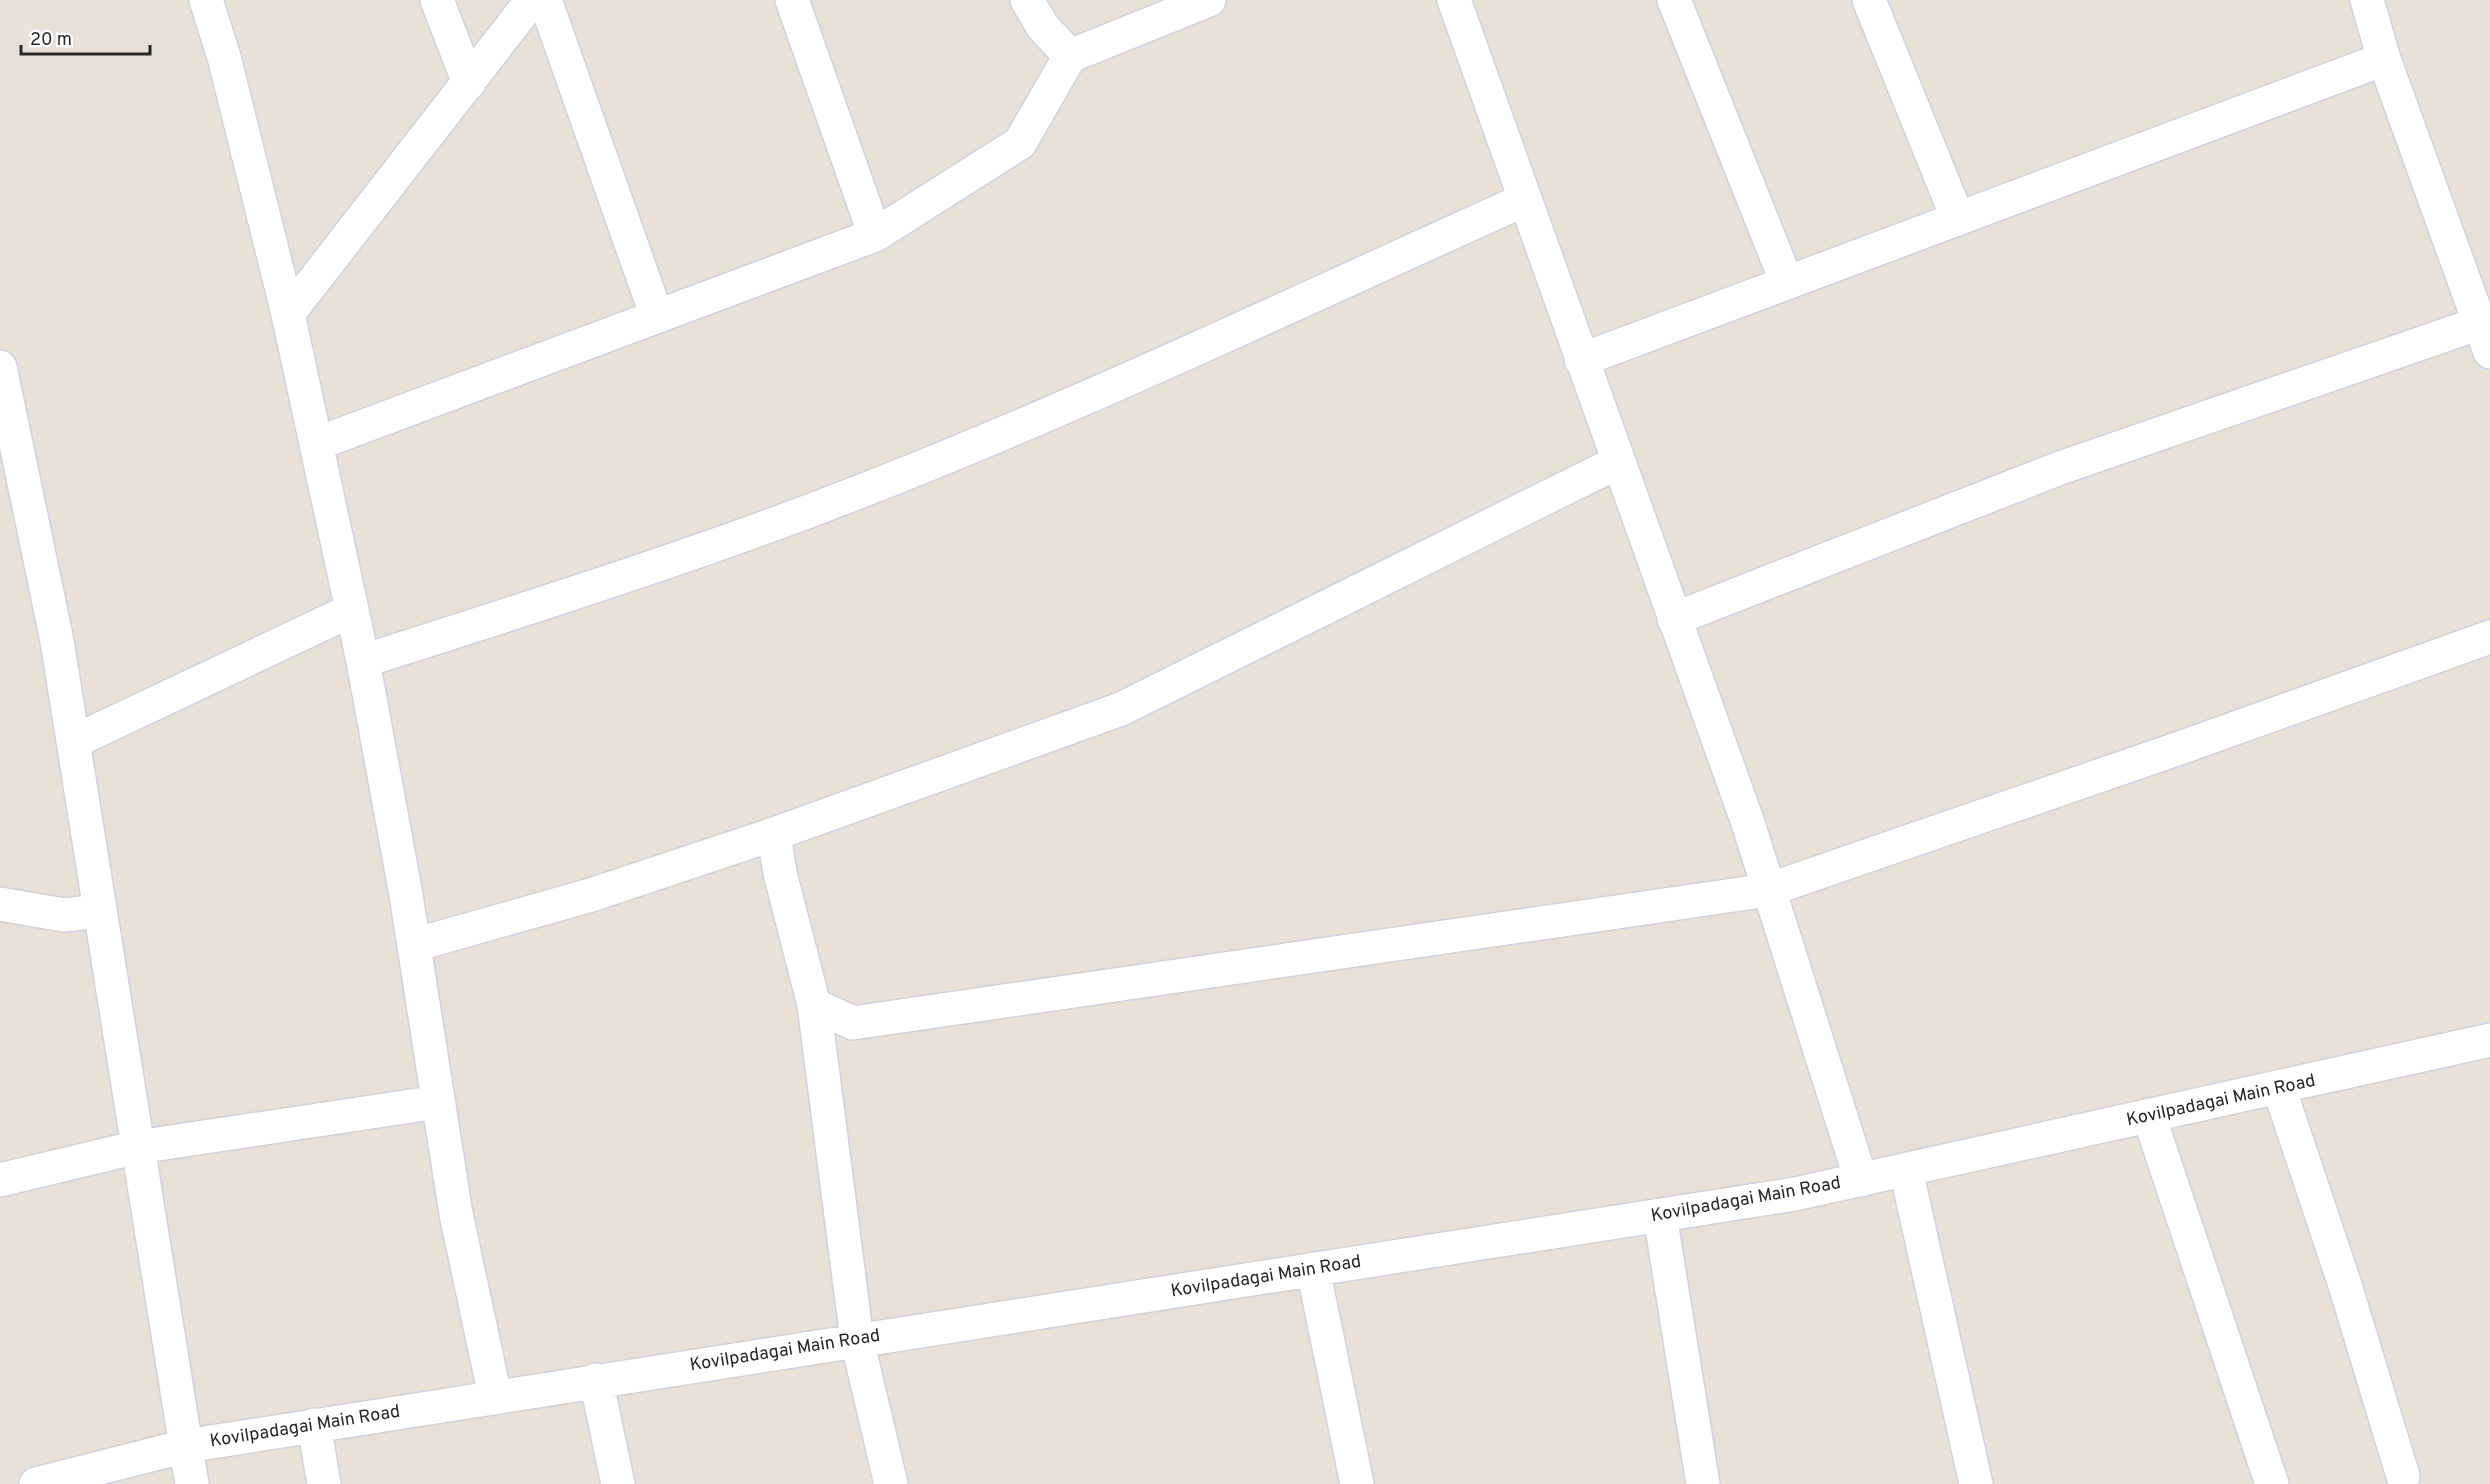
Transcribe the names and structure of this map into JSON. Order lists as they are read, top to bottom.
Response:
{
  "streets": {
    "street": ["Kovilpadagai Main Road"]
  },
  "scale_bar": "20 m"
}
